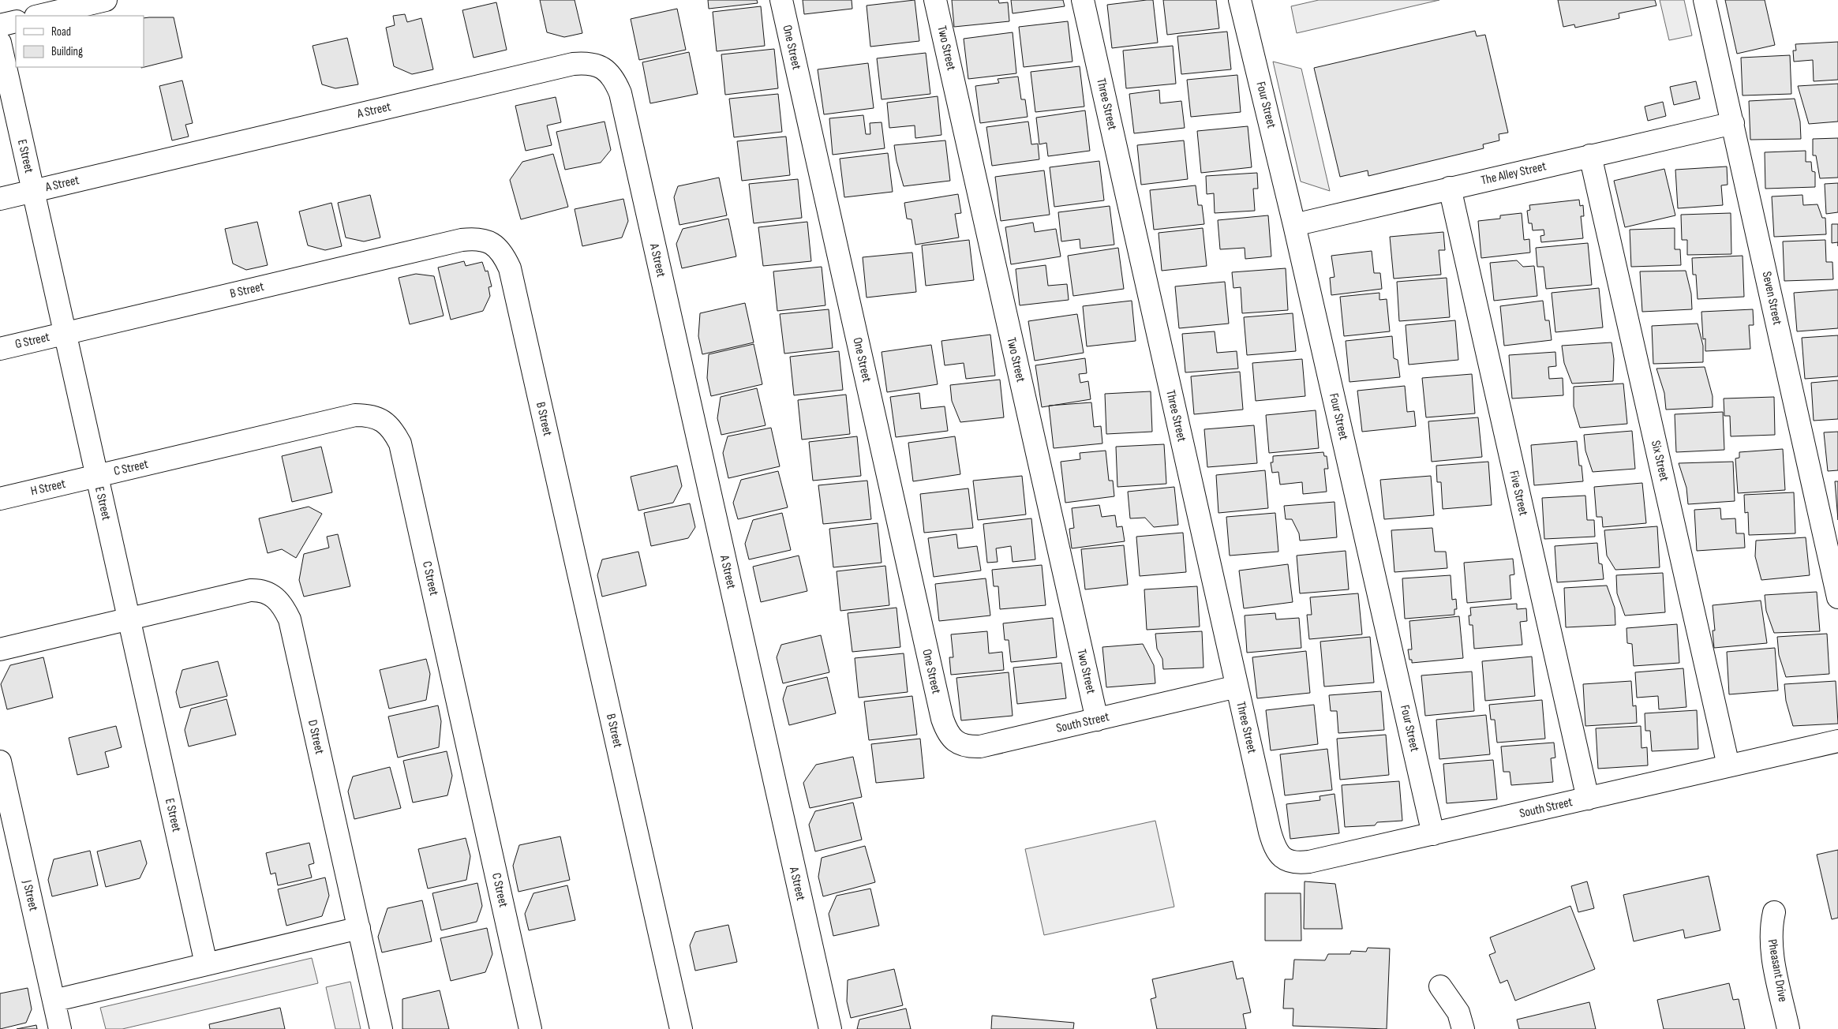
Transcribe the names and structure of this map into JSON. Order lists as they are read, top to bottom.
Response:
{
  "streets": {
    "lane": [
      "One Street",
      "Two Street",
      "Three Street",
      "Four Street",
      "A Street",
      "E Street",
      "The Alley Street",
      "B Street",
      "Seven Street",
      "G Street",
      "Six Street",
      "C Street",
      "H Street",
      "Five Street",
      "South Street",
      "D Street",
      "J Street",
      "Pheasant Drive"
    ]
  },
  "crossings": [
    ["One Street", "South Street"],
    ["Two Street", "South Street"],
    ["Three Street", "South Street"],
    ["Four Street", "The Alley Street"],
    ["Four Street", "South Street"],
    ["A Street", "E Street"],
    ["E Street", "B Street"],
    ["E Street", "G Street"],
    ["E Street", "C Street"],
    ["E Street", "H Street"],
    ["E Street", "D Street"],
    ["The Alley Street", "Seven Street"],
    ["The Alley Street", "Six Street"],
    ["The Alley Street", "Five Street"],
    ["B Street", "G Street"],
    ["Six Street", "South Street"],
    ["C Street", "H Street"],
    ["Five Street", "South Street"]
  ],
  "legend": ["Road", "Building"]
}
